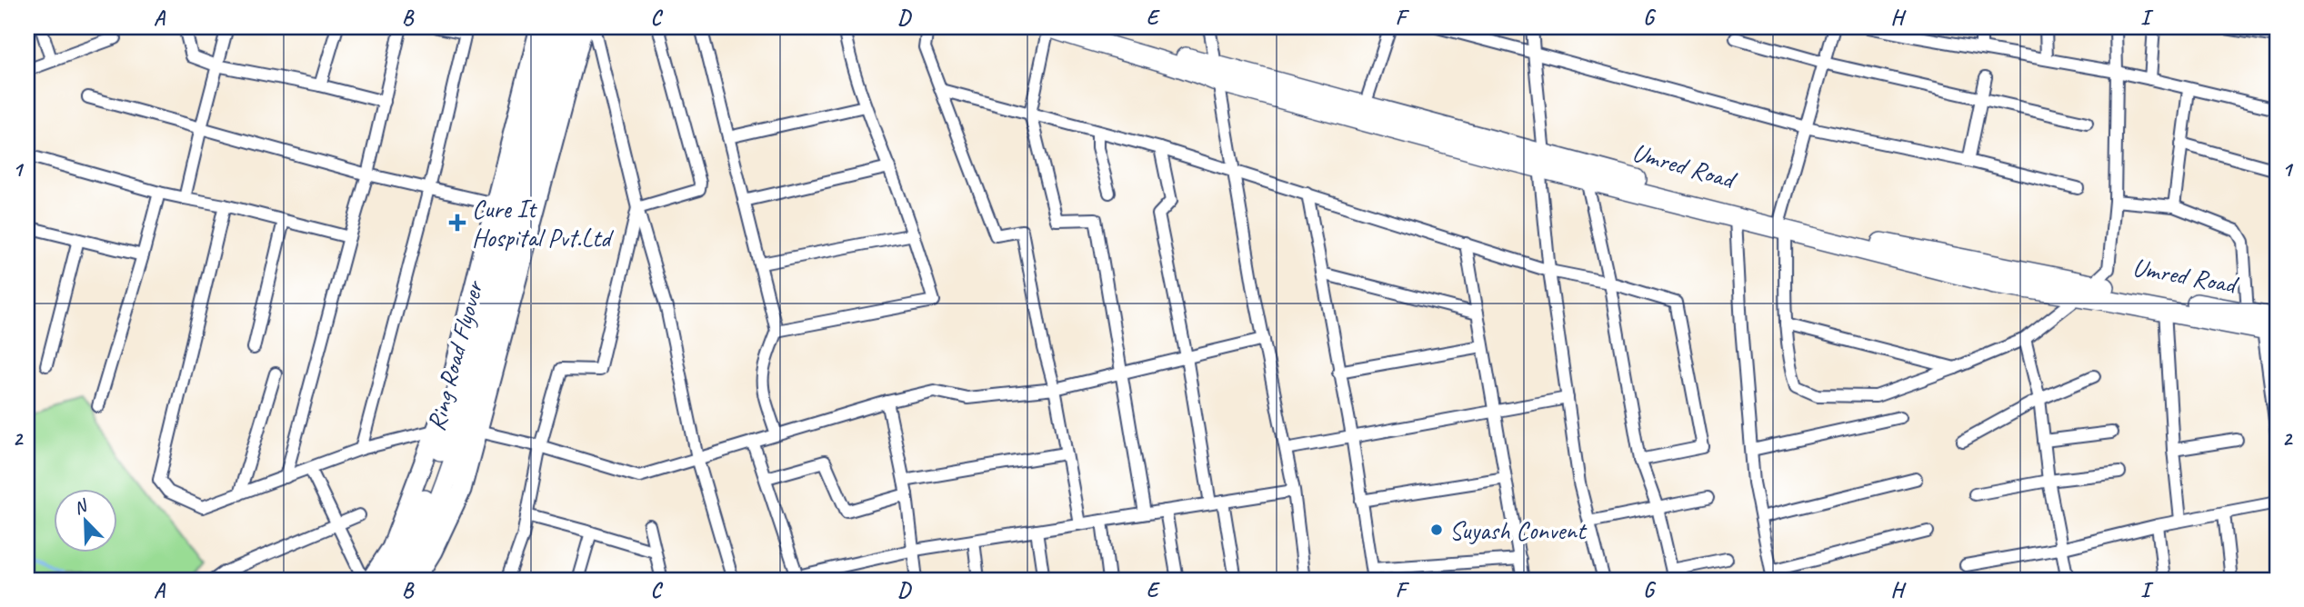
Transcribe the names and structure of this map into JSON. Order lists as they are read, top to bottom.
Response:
{
  "streets": {
    "highway": ["Umred Road", "Ring Road Flyover"]
  },
  "places": {
    "health": ["Cure It Hospital Pvt.Ltd"],
    "other": ["Suyash Convent"]
  },
  "north": "top left",
  "grid": {
    "columns": [
      "A",
      "B",
      "C",
      "D",
      "E",
      "F",
      "G",
      "H",
      "I"
    ],
    "rows": ["1", "2"]
  }
}
